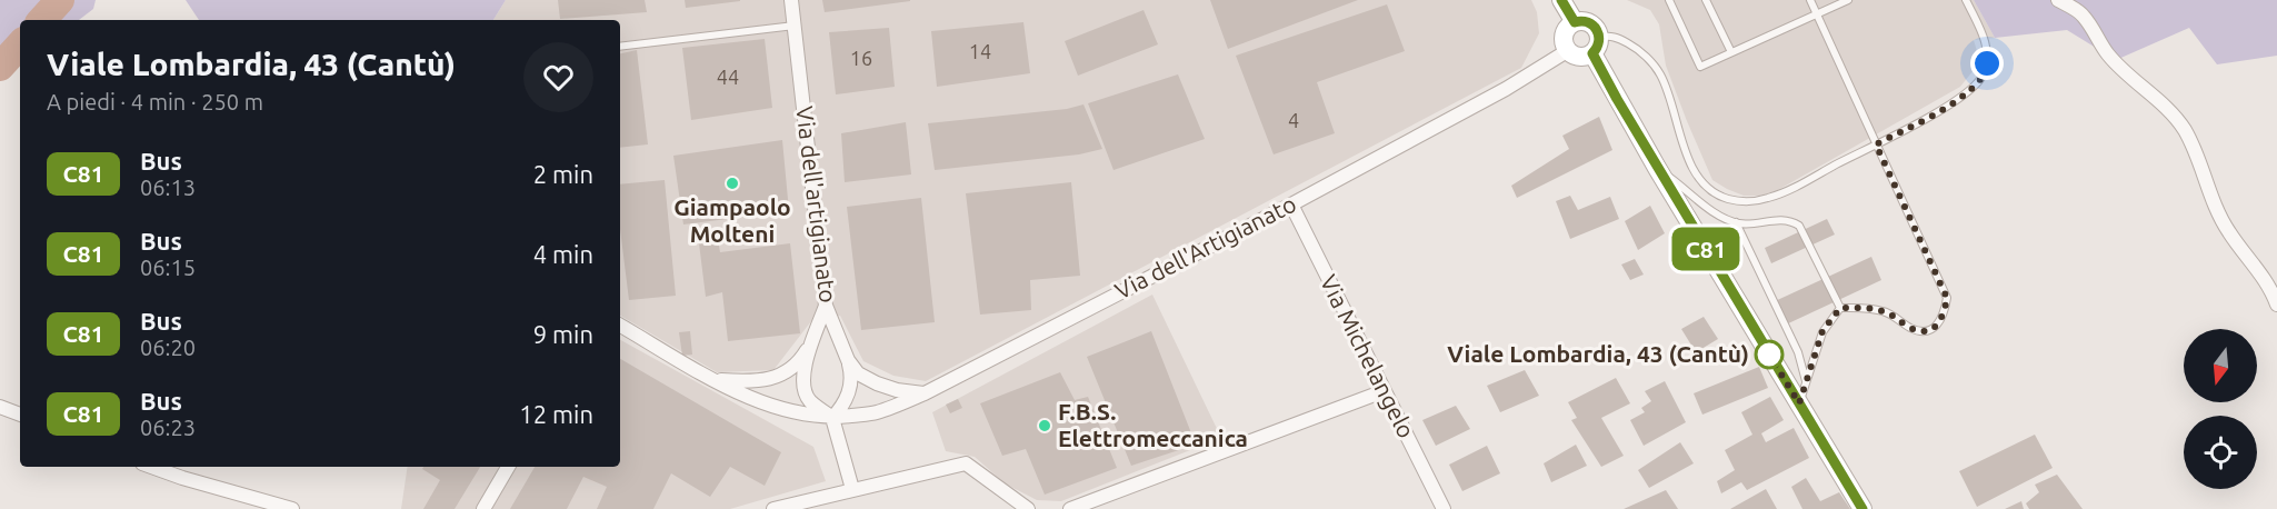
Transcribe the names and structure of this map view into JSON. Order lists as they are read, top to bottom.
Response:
{
  "streets": {
    "street": ["Via dell'artigianato", "Via dell'Artigianato", "Via Michelangelo"]
  },
  "crossings": [
    ["Via dell'artigianato", "Via dell'Artigianato"],
    ["Via dell'Artigianato", "Via Michelangelo"]
  ],
  "places": ["Giampaolo Molteni", "Viale Lombardia, 43 (Cantù)", "F.B.S. Elettromeccanica"],
  "lines": ["bus line C81"],
  "house_numbers": [
    "14",
    "16",
    "44",
    "4"
  ],
  "north": "bottom",
  "page": {
    "on_map": "C81",
    "heading": ["Viale Lombardia, 43 (Cantù)", "A piedi · 4 min · 250 m"],
    "list": [
      {
        "mark": "C81",
        "name": "Bus",
        "note": "06:13",
        "value": "2 min"
      },
      {
        "mark": "C81",
        "name": "Bus",
        "note": "06:15",
        "value": "4 min"
      },
      {
        "mark": "C81",
        "name": "Bus",
        "note": "06:20",
        "value": "9 min"
      },
      {
        "mark": "C81",
        "name": "Bus",
        "note": "06:23",
        "value": "12 min"
      }
    ]
  }
}
